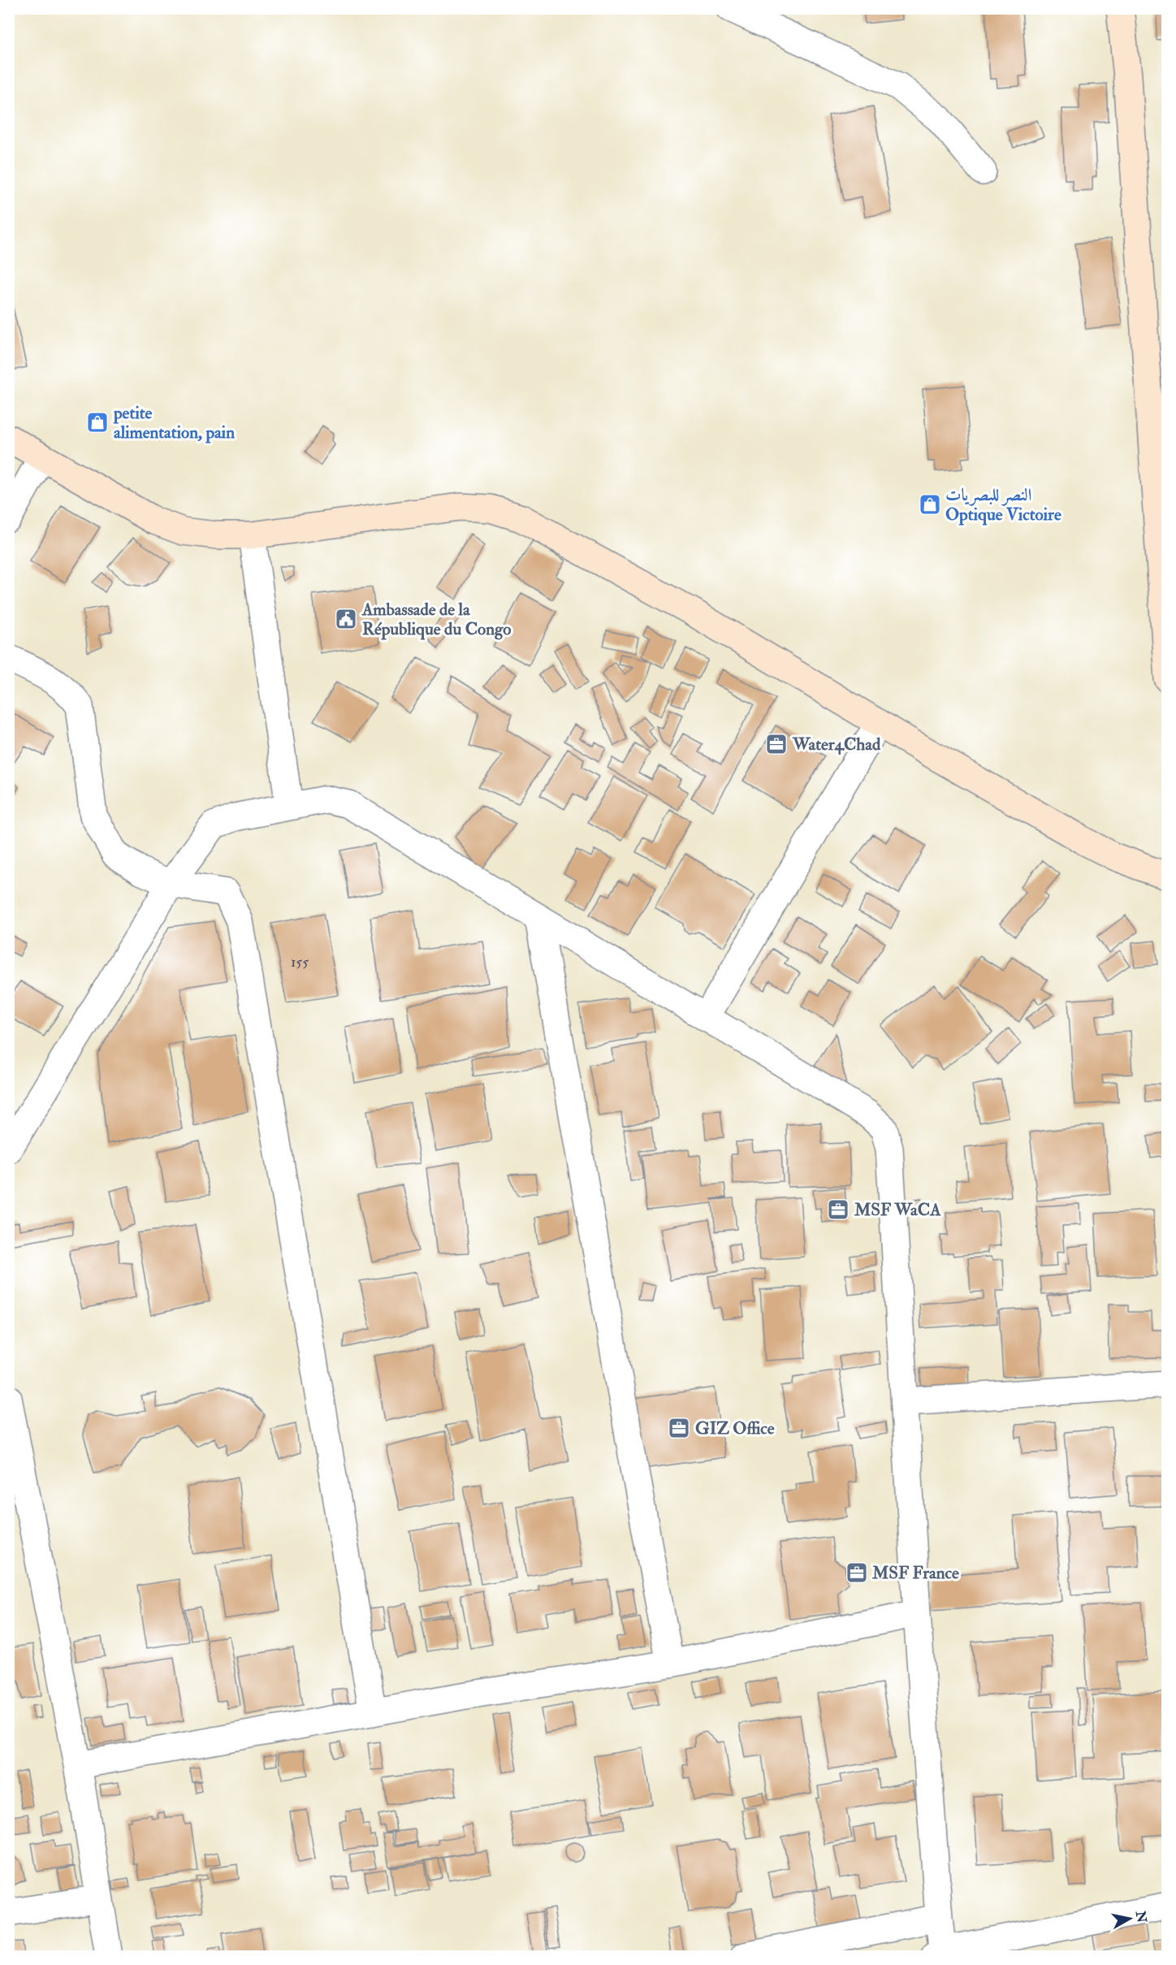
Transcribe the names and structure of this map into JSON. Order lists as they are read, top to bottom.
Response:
{
  "places": {
    "shop": ["petite alimentation, pain", "النصر للبصريات Optique Victoire"],
    "public building": ["Ambassade de la République du Congo"],
    "office": [
      "Water4Chad",
      "MSF WaCA",
      "GIZ Office",
      "MSF France"
    ]
  },
  "house_numbers": ["155"],
  "north": "right"
}
